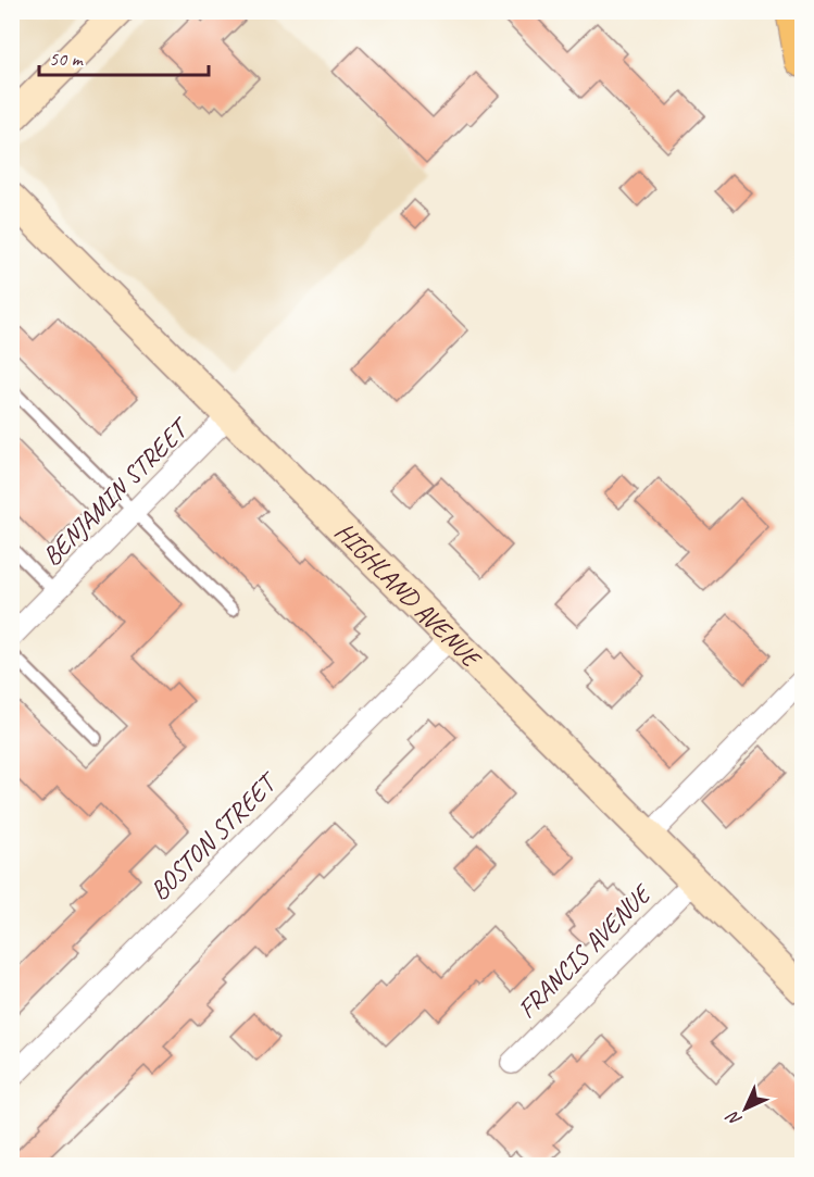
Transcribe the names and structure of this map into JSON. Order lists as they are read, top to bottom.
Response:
{
  "streets": {
    "main road": ["HIGHLAND AVENUE"],
    "street": ["BENJAMIN STREET", "BOSTON STREET", "FRANCIS AVENUE"]
  },
  "crossings": [
    ["BENJAMIN STREET", "HIGHLAND AVENUE"],
    ["HIGHLAND AVENUE", "BOSTON STREET"],
    ["HIGHLAND AVENUE", "FRANCIS AVENUE"]
  ],
  "scale_bar": "50 m",
  "north": "bottom left"
}
